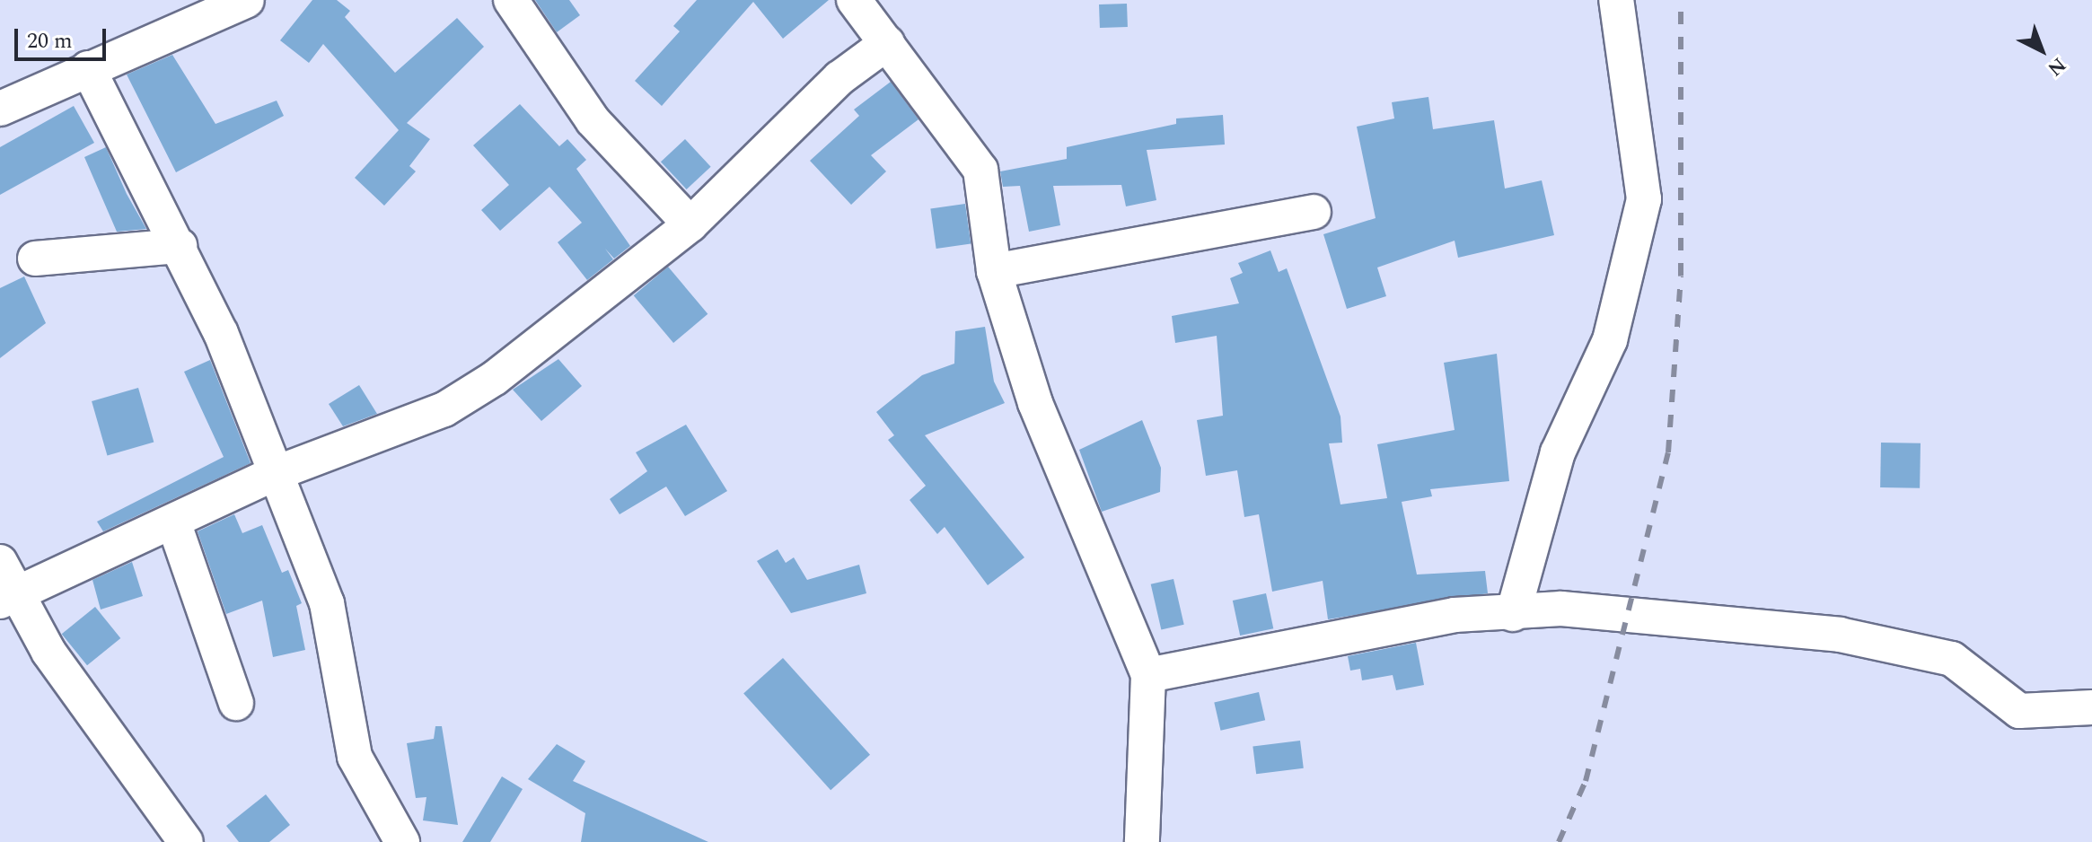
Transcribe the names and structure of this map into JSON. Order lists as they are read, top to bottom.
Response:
{
  "scale_bar": "20 m",
  "north": "bottom right"
}
